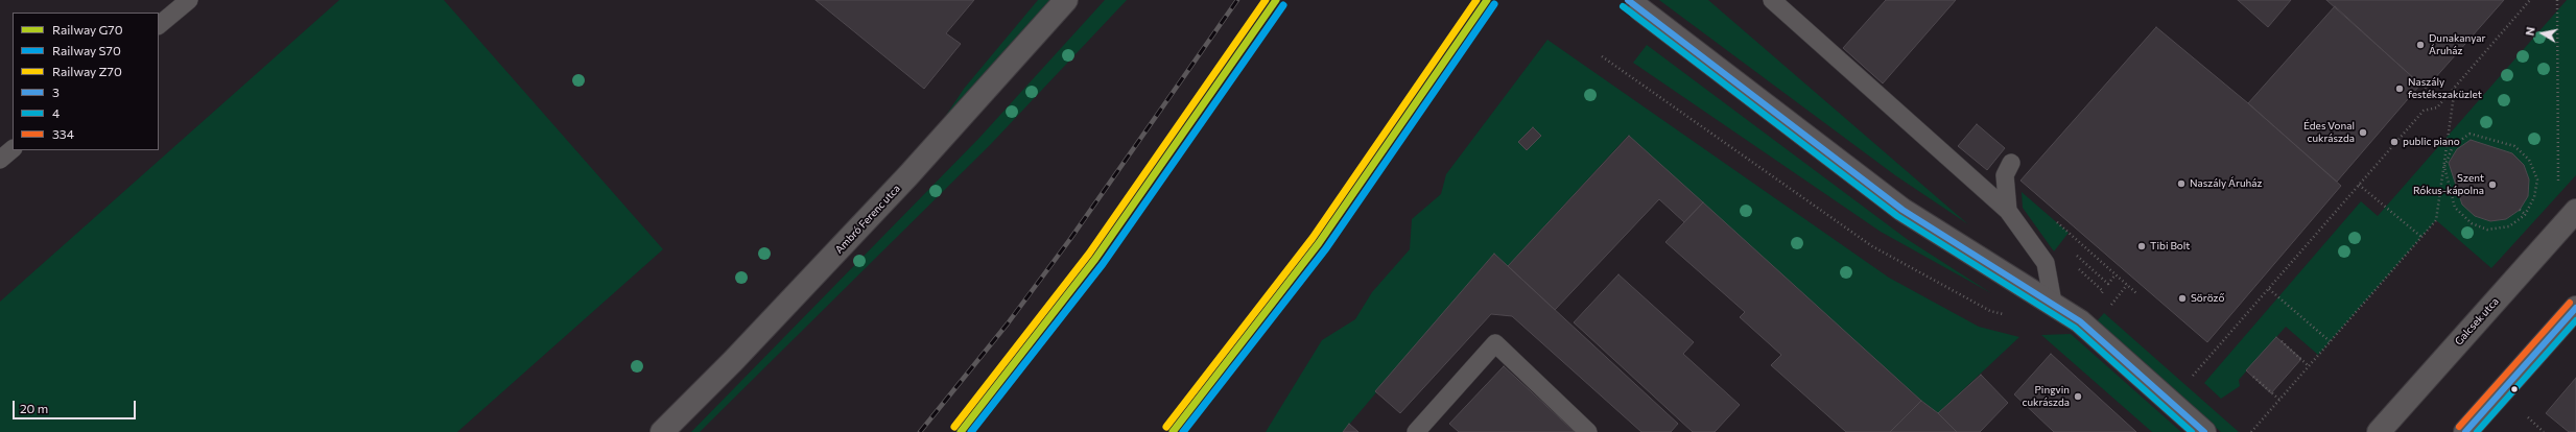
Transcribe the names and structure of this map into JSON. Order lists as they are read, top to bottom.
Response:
{
  "streets": {
    "street": ["Ambró Ferenc utca", "Galcsek utca"]
  },
  "places": [
    "Dunakanyar Áruház",
    "Naszály festékszaküzlet",
    "Édes Vonal cukrászda",
    "public piano",
    "Naszály Áruház",
    "Szent Rókus-kápolna",
    "Tibi Bolt",
    "Söröző",
    "Pingvin cukrászda"
  ],
  "lines": [
    "rail line G70",
    "rail line Z70",
    "transit line 3",
    "rail line S70",
    "transit line 4",
    "transit line 334"
  ],
  "legend": [
    "Railway G70",
    "Railway S70",
    "Railway Z70",
    "3",
    "4",
    "334"
  ],
  "scale_bar": "20 m",
  "north": "left"
}
